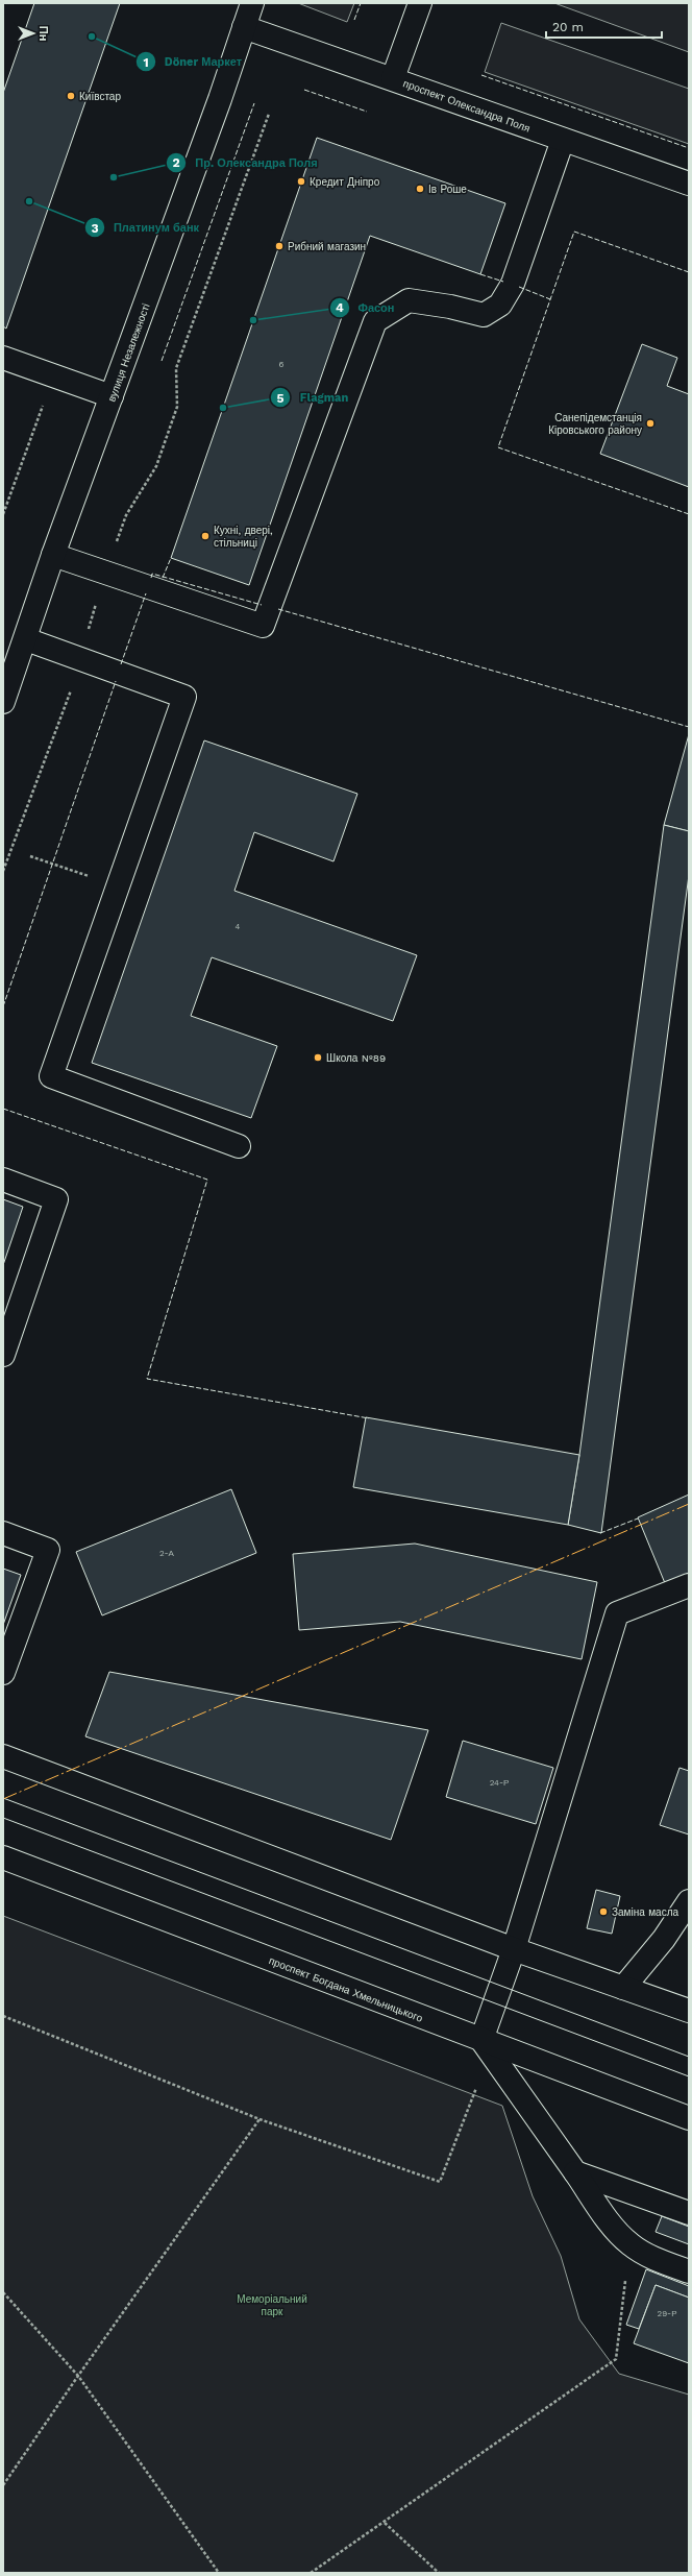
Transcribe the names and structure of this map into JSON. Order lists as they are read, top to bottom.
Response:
{
  "streets": {
    "main road": ["проспект Олександра Поля", "вулиця Незалежності", "проспект Богдана Хмельницького"]
  },
  "crossings": [
    ["проспект Олександра Поля", "вулиця Незалежності"]
  ],
  "parks": ["Меморіальний парк"],
  "places": [
    "Döner Маркет",
    "Київстар",
    "Пр. Олександра Поля",
    "Кредит Дніпро",
    "Ів Роше",
    "Платинум банк",
    "Рибний магазин",
    "Фасон",
    "Flagman",
    "Санепідемстанція Кіровського району",
    "Кухні, двері, стільниці",
    "Школа №89",
    "Заміна масла"
  ],
  "house_numbers": [
    "6",
    "4",
    "2-А",
    "24-Р",
    "29-Р"
  ],
  "scale_bar": "20 m",
  "north": "right"
}
